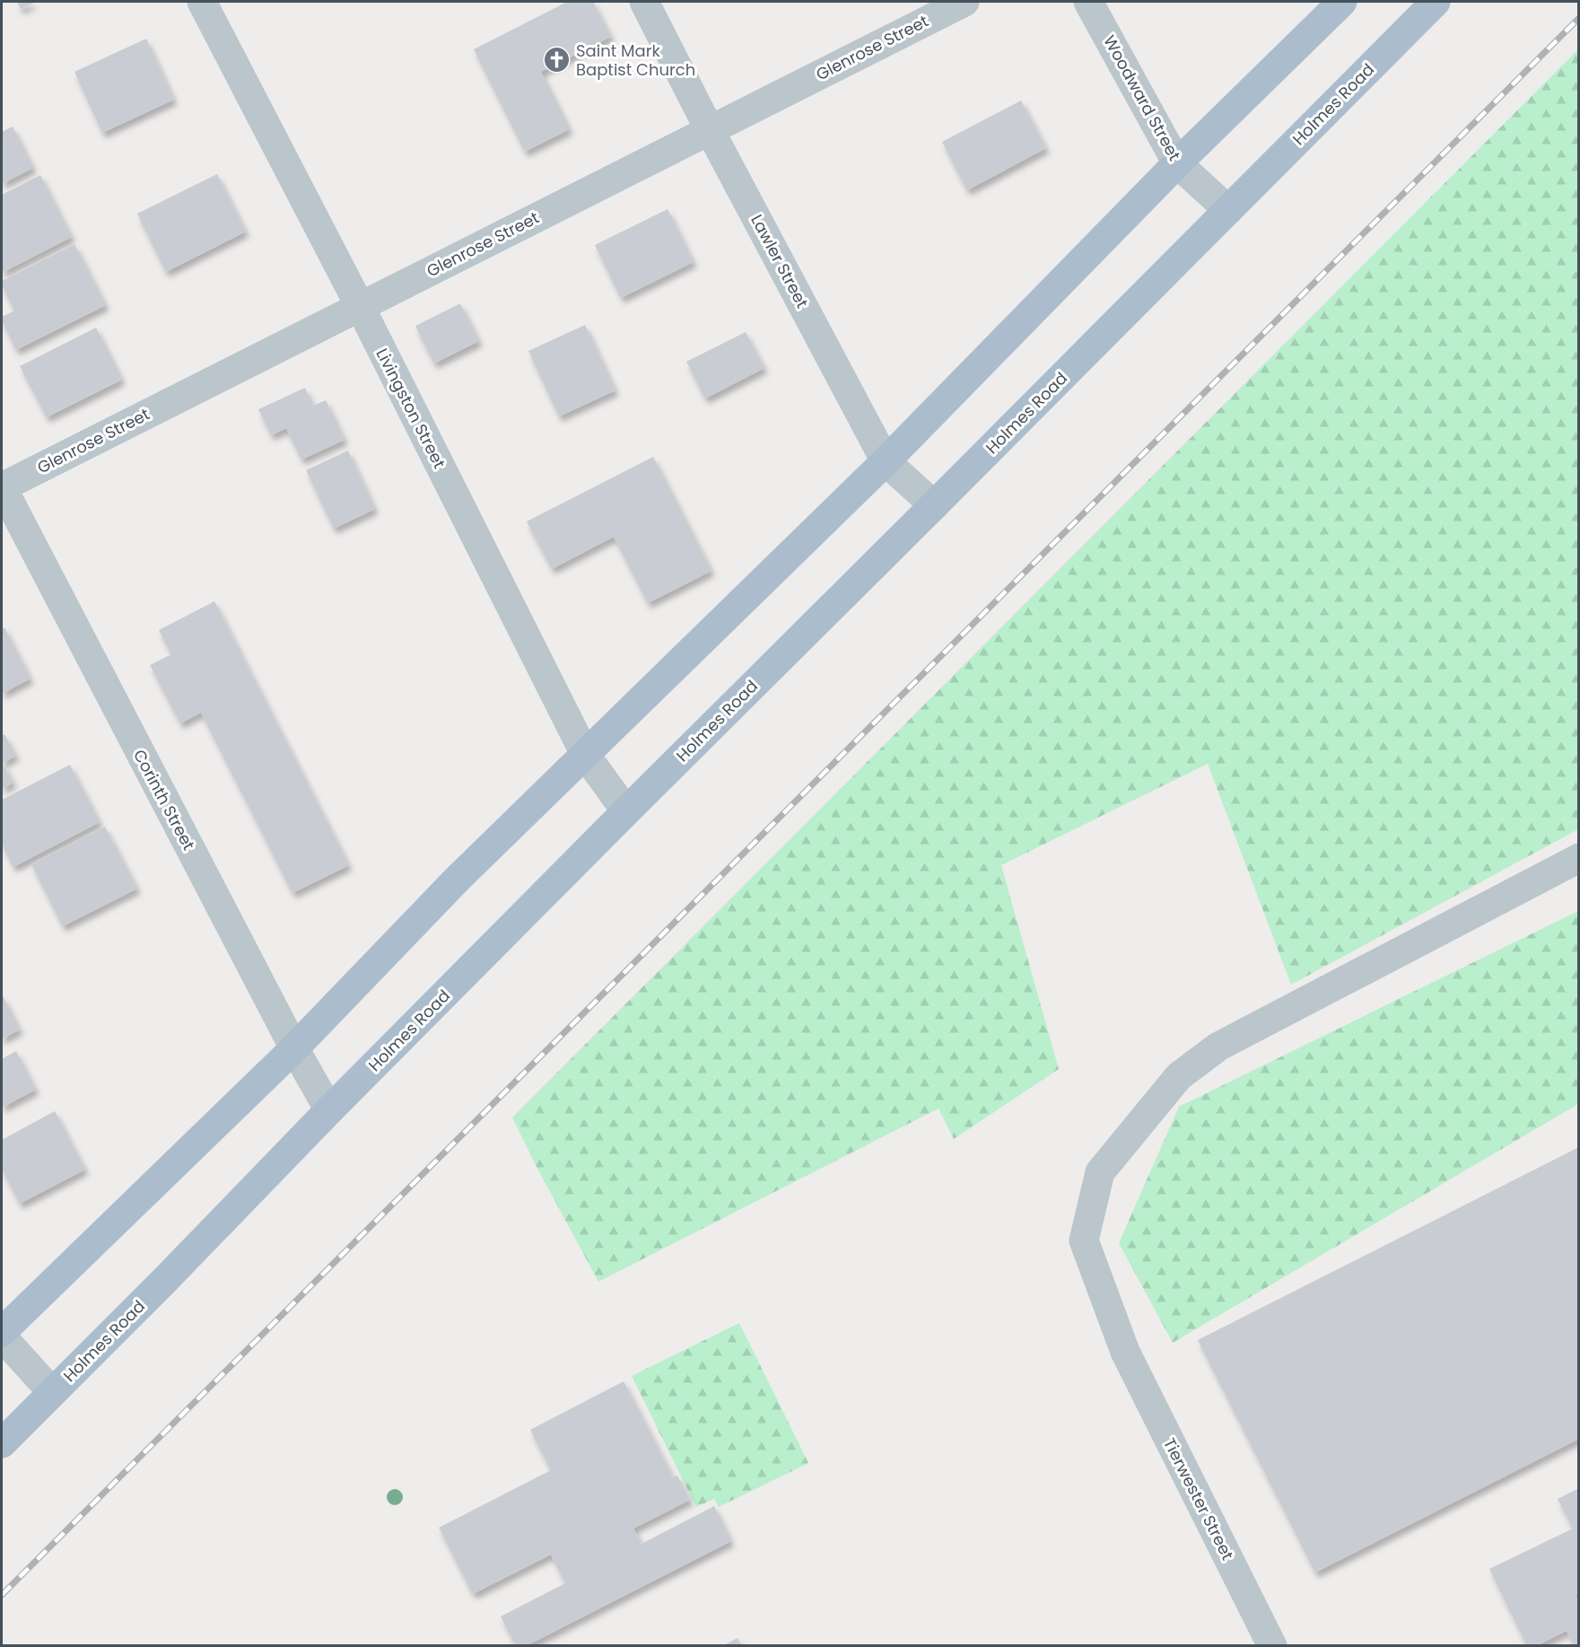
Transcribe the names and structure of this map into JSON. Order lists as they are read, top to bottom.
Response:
{
  "streets": {
    "main road": ["Holmes Road"],
    "street": [
      "Glenrose Street",
      "Woodward Street",
      "Lawler Street",
      "Livingston Street",
      "Corinth Street",
      "Tierwester Street"
    ]
  },
  "crossings": [
    ["Glenrose Street", "Lawler Street"],
    ["Glenrose Street", "Livingston Street"],
    ["Glenrose Street", "Corinth Street"],
    ["Woodward Street", "Holmes Road"],
    ["Holmes Road", "Lawler Street"],
    ["Holmes Road", "Livingston Street"],
    ["Holmes Road", "Corinth Street"]
  ],
  "places": {
    "church": ["Saint Mark Baptist Church"]
  }
}
